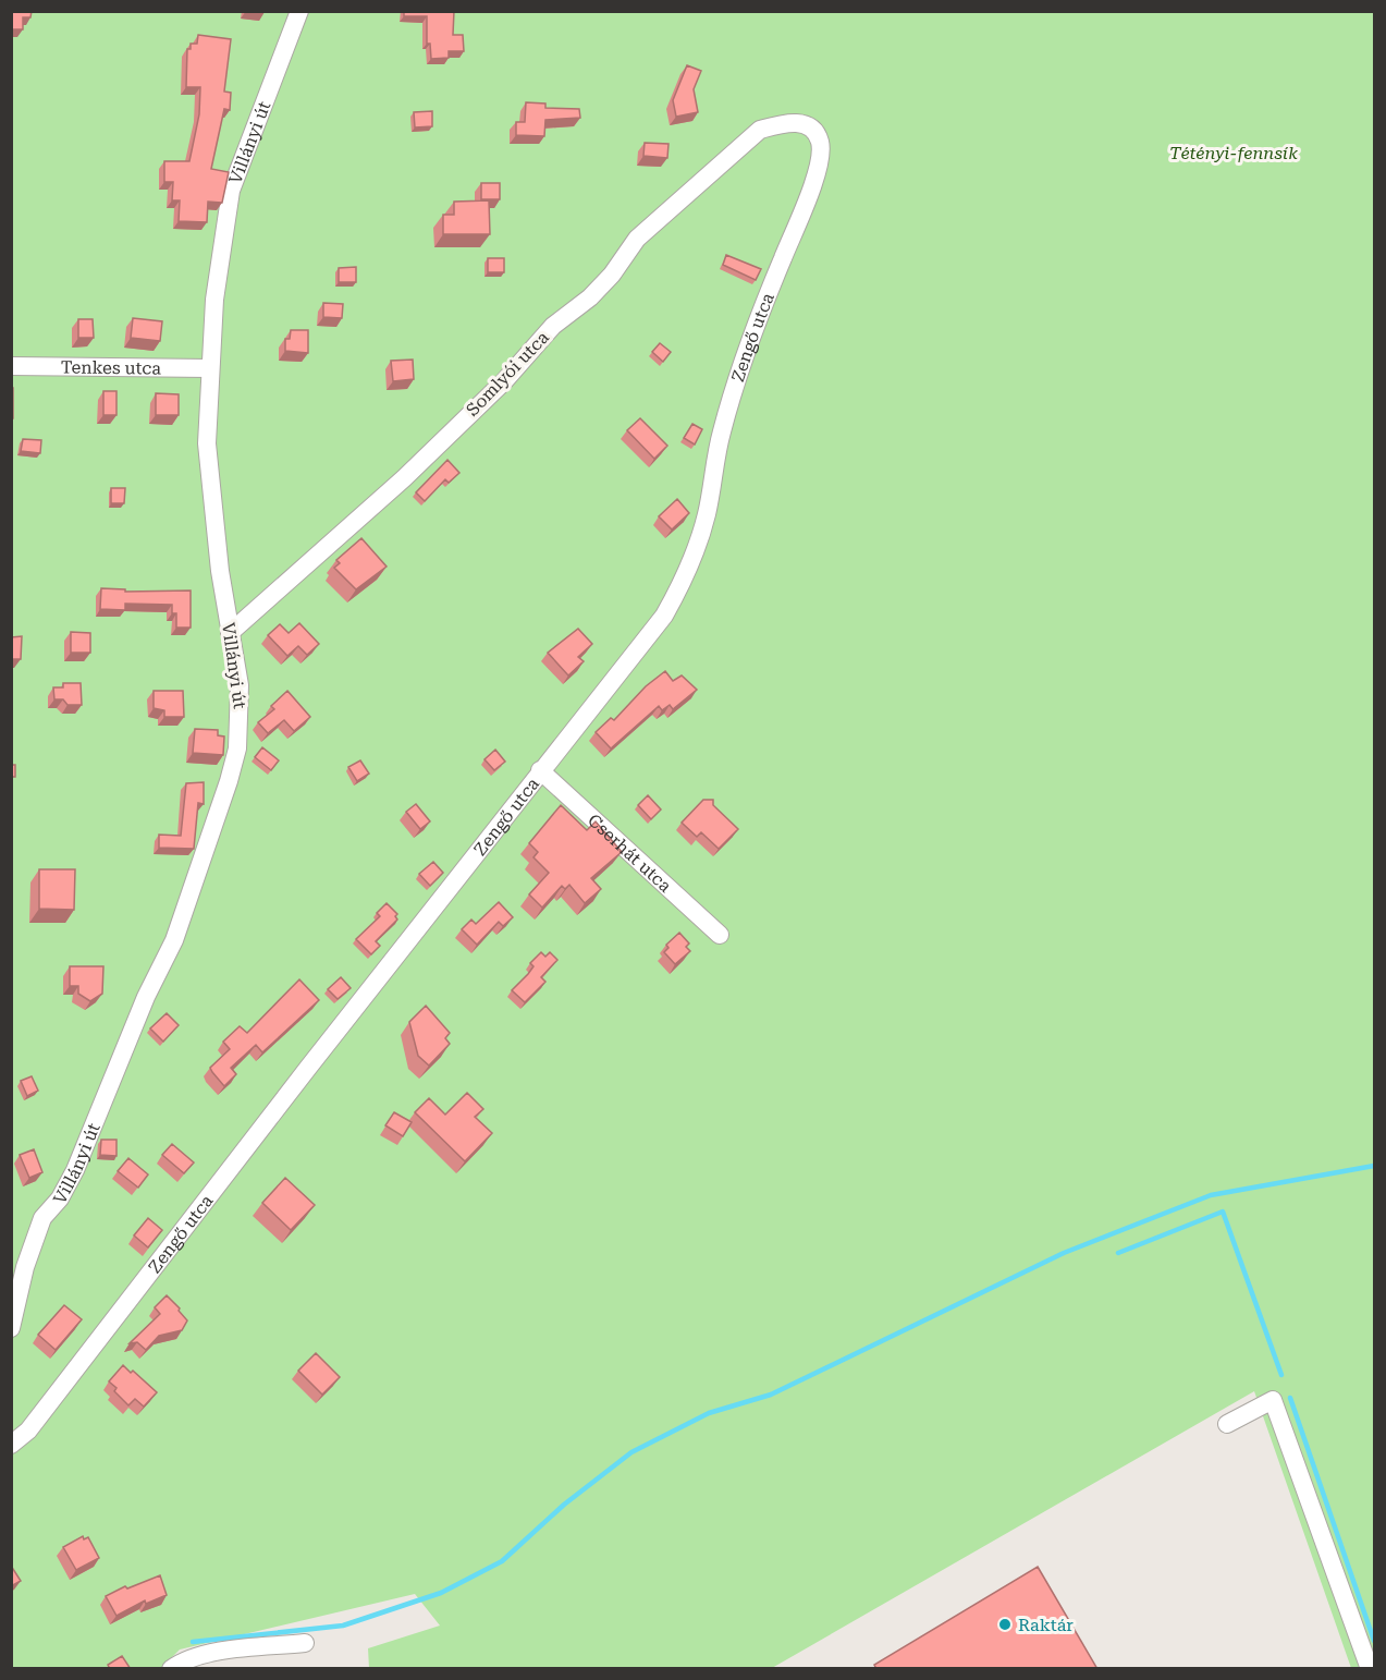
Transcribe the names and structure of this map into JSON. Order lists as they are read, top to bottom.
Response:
{
  "streets": {
    "street": [
      "Villányi út",
      "Zengő utca",
      "Tenkes utca",
      "Somlyói utca",
      "Cserhát utca"
    ]
  },
  "crossings": [
    ["Villányi út", "Tenkes utca"],
    ["Villányi út", "Somlyói utca"],
    ["Zengő utca", "Somlyói utca"],
    ["Zengő utca", "Cserhát utca"]
  ],
  "parks": ["Tétényi-fennsík"],
  "places": ["Raktár"]
}
